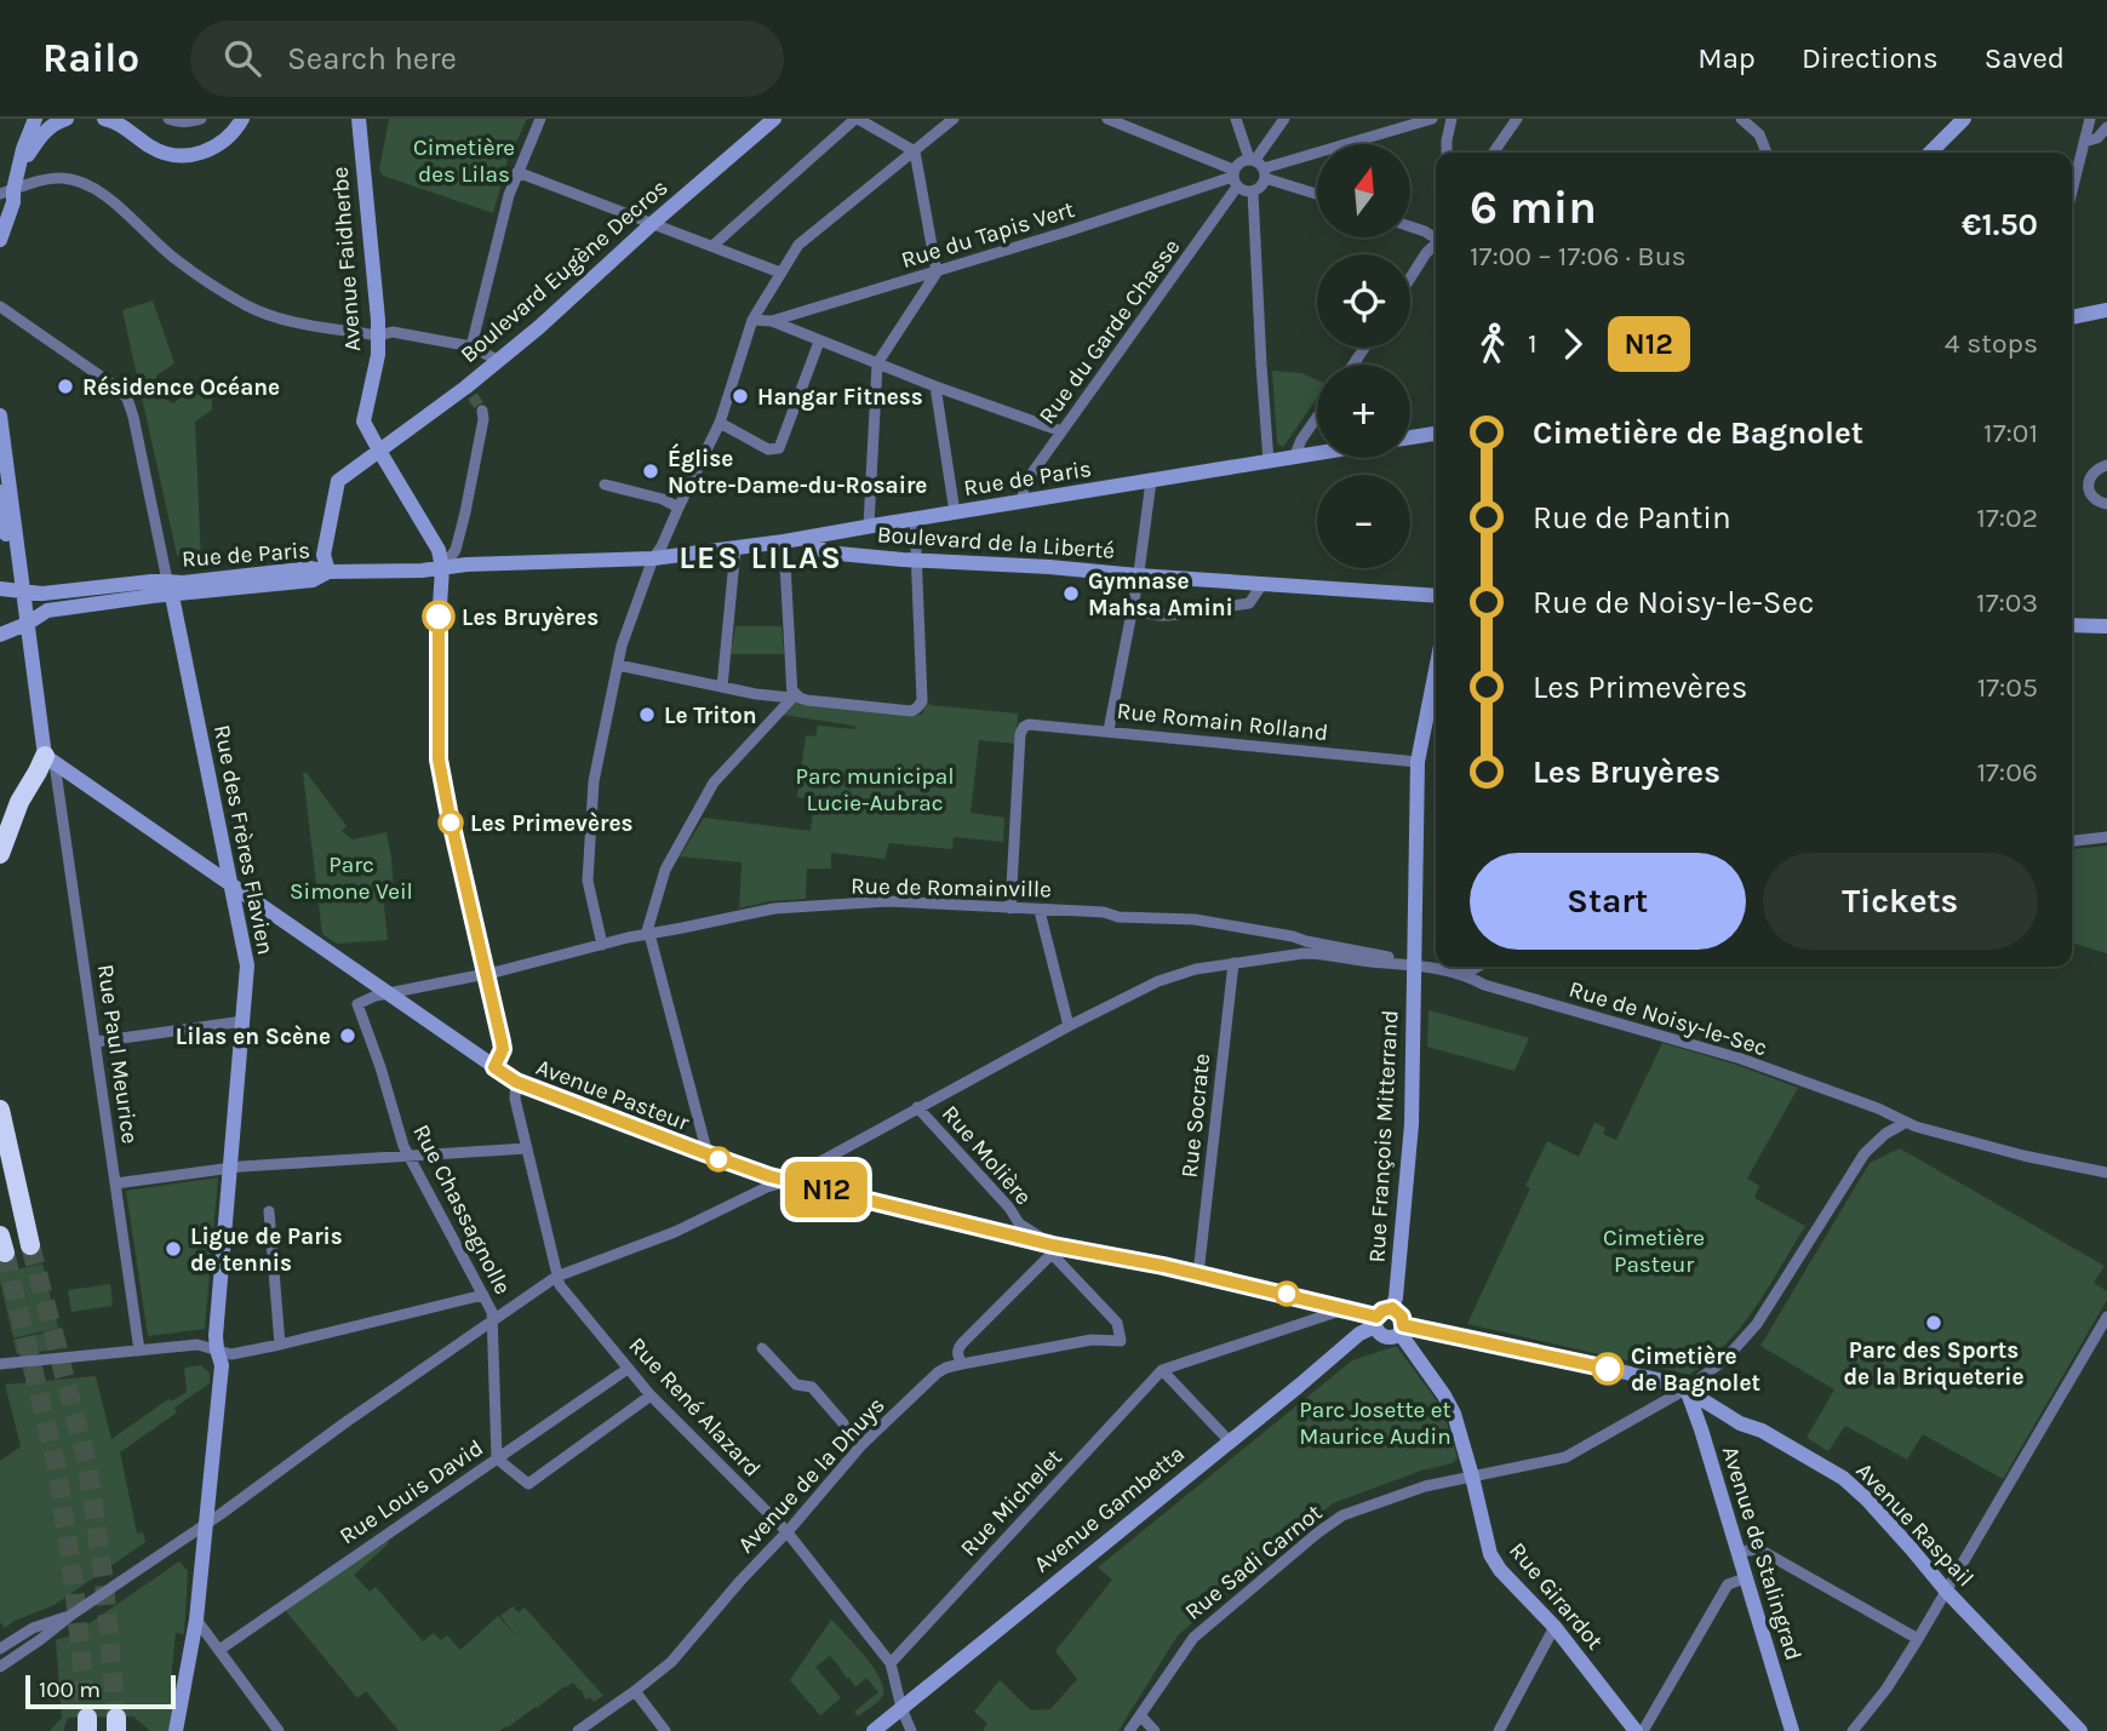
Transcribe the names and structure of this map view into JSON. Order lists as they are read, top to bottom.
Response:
{
  "streets": {
    "main road": [
      "Avenue Faidherbe",
      "Boulevard Eugène Decros",
      "Rue de Paris",
      "Boulevard de la Liberté",
      "Rue des Frères Flavien",
      "Avenue Pasteur",
      "Rue François Mitterrand",
      "Avenue Gambetta",
      "Avenue Raspail",
      "Avenue de Stalingrad",
      "Rue Girardot"
    ],
    "street": [
      "Rue du Tapis Vert",
      "Rue du Garde Chasse",
      "Rue Romain Rolland",
      "Rue de Romainville",
      "Rue de Noisy-le-Sec",
      "Rue Paul Meurice",
      "Rue Socrate",
      "Rue Molière",
      "Rue Chassagnolle",
      "Rue René Alazard",
      "Avenue de la Dhuys",
      "Rue Louis David",
      "Rue Michelet",
      "Rue Sadi Carnot"
    ]
  },
  "crossings": [
    ["Rue du Tapis Vert", "Rue du Garde Chasse"],
    ["Avenue Faidherbe", "Boulevard Eugène Decros"],
    ["Avenue Faidherbe", "Rue de Paris"],
    ["Rue du Garde Chasse", "Rue de Paris"],
    ["Rue de Paris", "Boulevard de la Liberté"],
    ["Rue de Paris", "Rue des Frères Flavien"],
    ["Rue Romain Rolland", "Rue de Romainville"],
    ["Rue Romain Rolland", "Rue François Mitterrand"],
    ["Rue des Frères Flavien", "Avenue Pasteur"],
    ["Rue de Romainville", "Rue de Noisy-le-Sec"],
    ["Rue de Romainville", "Avenue Pasteur"],
    ["Rue de Romainville", "Rue François Mitterrand"],
    ["Rue de Romainville", "Rue Chassagnolle"],
    ["Rue de Noisy-le-Sec", "Rue François Mitterrand"],
    ["Rue de Noisy-le-Sec", "Rue Sadi Carnot"],
    ["Rue Paul Meurice", "Avenue Pasteur"],
    ["Avenue Pasteur", "Rue Socrate"],
    ["Avenue Pasteur", "Rue François Mitterrand"],
    ["Avenue Pasteur", "Rue Molière"],
    ["Avenue Pasteur", "Rue Chassagnolle"],
    ["Avenue Pasteur", "Avenue Gambetta"],
    ["Rue François Mitterrand", "Avenue Gambetta"],
    ["Rue Molière", "Avenue de la Dhuys"],
    ["Rue Chassagnolle", "Rue Louis David"],
    ["Rue René Alazard", "Avenue de la Dhuys"],
    ["Rue René Alazard", "Rue Louis David"],
    ["Rue René Alazard", "Rue Michelet"],
    ["Rue René Alazard", "Avenue Gambetta"],
    ["Avenue Raspail", "Avenue de Stalingrad"],
    ["Avenue Raspail", "Rue Sadi Carnot"],
    ["Avenue de Stalingrad", "Rue Sadi Carnot"],
    ["Rue Sadi Carnot", "Rue Girardot"]
  ],
  "districts": ["LES LILAS"],
  "parks": [
    "Cimetière des Lilas",
    "Parc municipal Lucie-Aubrac",
    "Parc Simone Veil",
    "Cimetière Pasteur",
    "Parc Josette et Maurice Audin"
  ],
  "places": [
    "Résidence Océane",
    "Hangar Fitness",
    "Église Notre-Dame-du-Rosaire",
    "Gymnase Mahsa Amini",
    "Les Bruyères",
    "Le Triton",
    "Les Primevères",
    "Lilas en Scène",
    "Ligue de Paris de tennis",
    "Parc des Sports de la Briqueterie",
    "Cimetière de Bagnolet"
  ],
  "lines": ["bus line N12"],
  "scale_bar": "100 m",
  "north": "top",
  "page": {
    "header": "Railo",
    "search": "Search here",
    "nav": ["Map", "Directions", "Saved"],
    "on_map": "N12",
    "map_buttons": ["+", "−"],
    "heading": ["6 min", "17:00 – 17:06 · Bus", "€1.50"],
    "legs": ["1", "N12", "4 stops"],
    "list": [
      {
        "name": "Cimetière de Bagnolet",
        "value": "17:01"
      },
      {
        "name": "Rue de Pantin",
        "value": "17:02"
      },
      {
        "name": "Rue de Noisy-le-Sec",
        "value": "17:03"
      },
      {
        "name": "Les Primevères",
        "value": "17:05"
      },
      {
        "name": "Les Bruyères",
        "value": "17:06"
      }
    ],
    "buttons": ["Start", "Tickets"],
    "scale": "100 m"
  }
}
